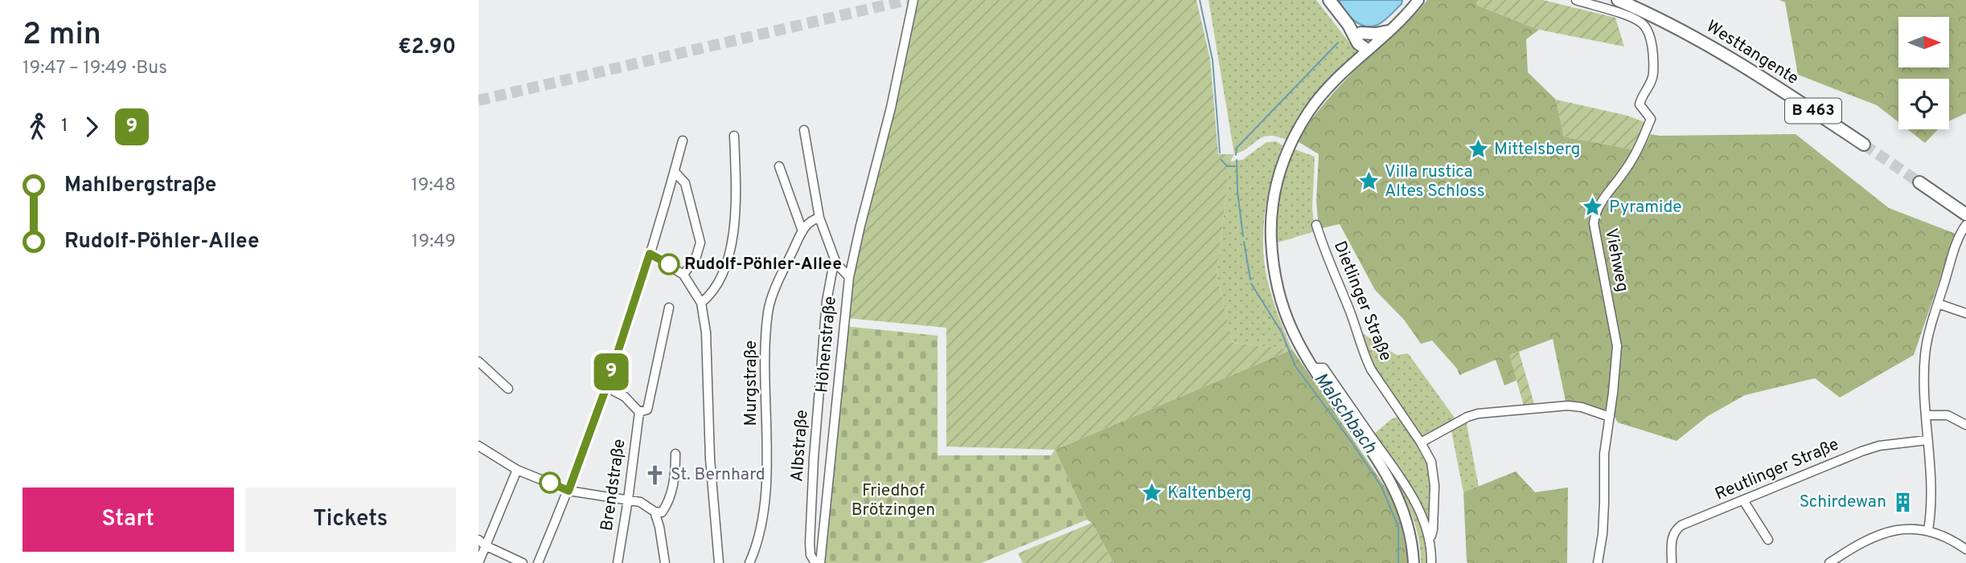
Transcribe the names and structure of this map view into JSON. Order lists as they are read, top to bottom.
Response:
{
  "streets": {
    "highway": ["Westtangente", "B 463"],
    "main road": ["Dietlinger Straße"],
    "street": [
      "Viehweg",
      "Höhenstraße",
      "Murgstraße",
      "Albstraße",
      "Reutlinger Straße",
      "Brendstraße"
    ]
  },
  "water": ["Malschbach"],
  "parks": ["Friedhof Brötzingen"],
  "places": {
    "place": [
      "Mittelsberg",
      "Villa rustica Altes Schloss",
      "Pyramide",
      "Kaltenberg"
    ],
    "other": ["Rudolf-Pöhler-Allee"],
    "church": ["St. Bernhard"],
    "building": ["Schirdewan"]
  },
  "lines": ["bus line 9"],
  "north": "right",
  "page": {
    "heading": ["2 min", "19:47 – 19:49 · Bus", "€2.90"],
    "on_map": "9",
    "legs": ["1", "9"],
    "list": [
      {
        "name": "Mahlbergstraße",
        "value": "19:48"
      },
      {
        "name": "Rudolf-Pöhler-Allee",
        "value": "19:49"
      }
    ],
    "buttons": ["Start", "Tickets"]
  }
}
